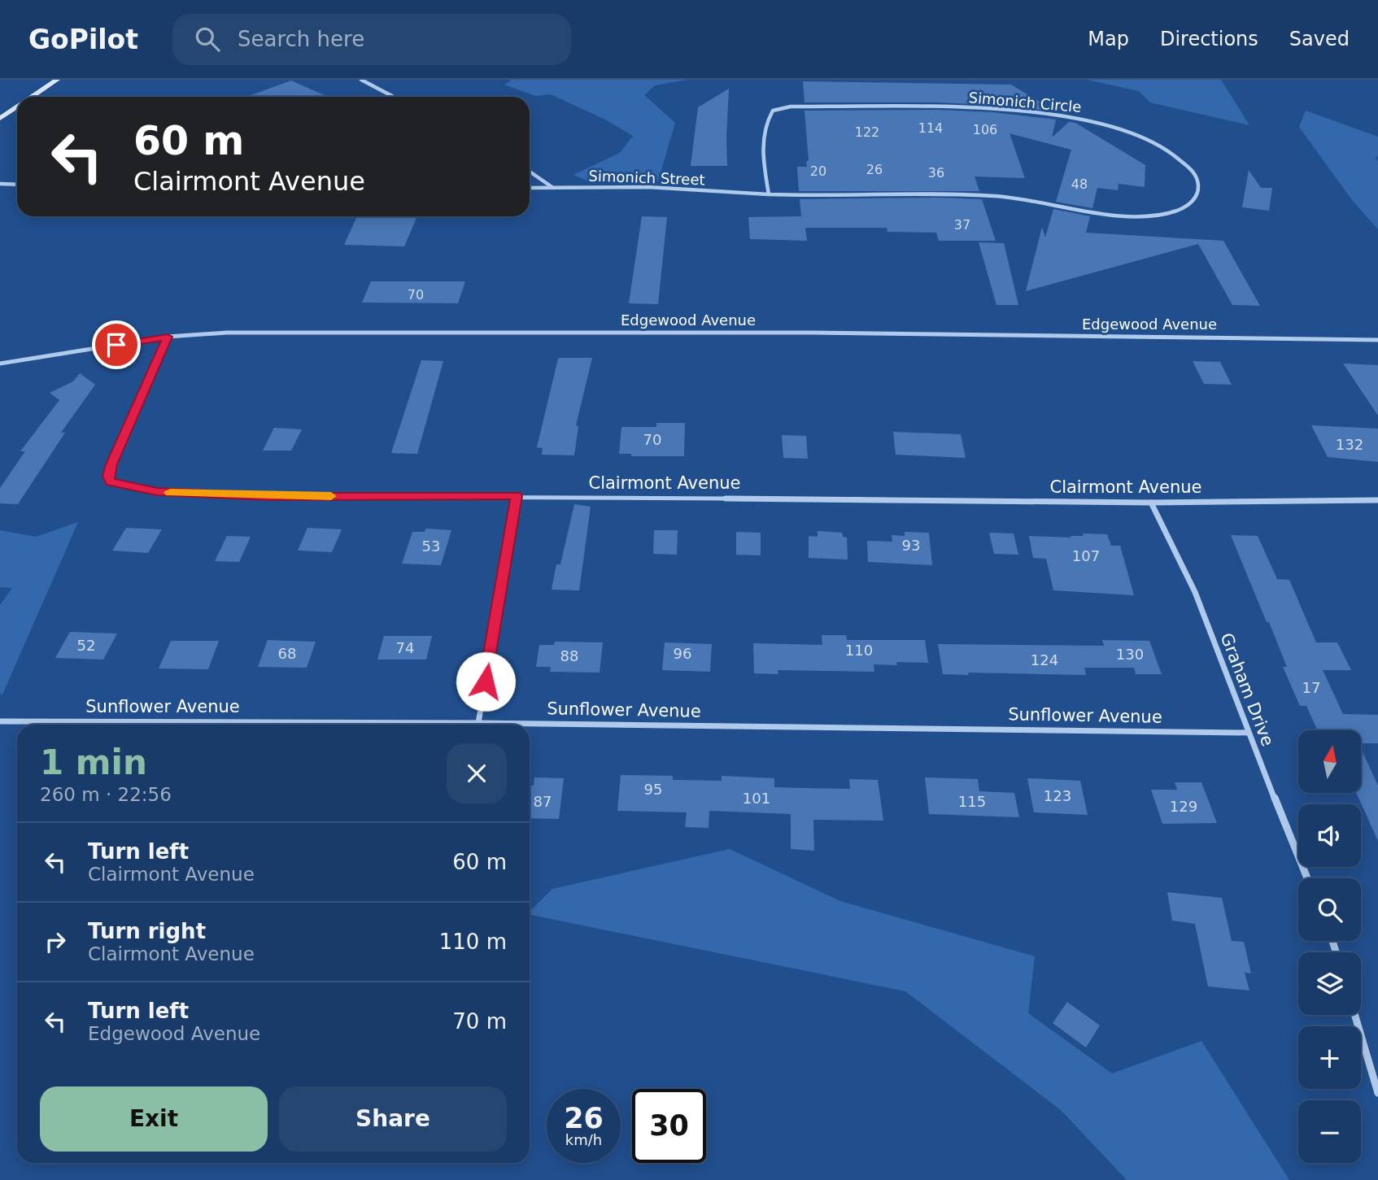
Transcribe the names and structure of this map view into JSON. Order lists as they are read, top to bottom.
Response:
{
  "streets": {
    "street": [
      "Simonich Circle",
      "Simonich Street",
      "Edgewood Avenue",
      "Clairmont Avenue",
      "Graham Drive",
      "Sunflower Avenue"
    ]
  },
  "crossings": [
    ["Simonich Circle", "Simonich Street"],
    ["Edgewood Avenue", "Clairmont Avenue"],
    ["Clairmont Avenue", "Graham Drive"],
    ["Graham Drive", "Sunflower Avenue"]
  ],
  "house_numbers": [
    "114",
    "106",
    "122",
    "26",
    "20",
    "36",
    "48",
    "37",
    "70",
    "70",
    "132",
    "93",
    "53",
    "107",
    "52",
    "74",
    "110",
    "68",
    "96",
    "130",
    "88",
    "124",
    "17",
    "95",
    "123",
    "101",
    "87",
    "115",
    "129"
  ],
  "north": "top",
  "page": {
    "header": "GoPilot",
    "search": "Search here",
    "nav": ["Map", "Directions", "Saved"],
    "turn": ["60 m", "Clairmont Avenue"],
    "heading": ["1 min", "260 m · 22:56"],
    "map_buttons": ["+", "−"],
    "list": [
      {
        "name": "Turn left",
        "note": "Clairmont Avenue",
        "value": "60 m"
      },
      {
        "name": "Turn right",
        "note": "Clairmont Avenue",
        "value": "110 m"
      },
      {
        "name": "Turn left",
        "note": "Edgewood Avenue",
        "value": "70 m"
      }
    ],
    "buttons": ["Exit", "Share"],
    "speed": "26 km/h",
    "limit": "30"
  }
}
